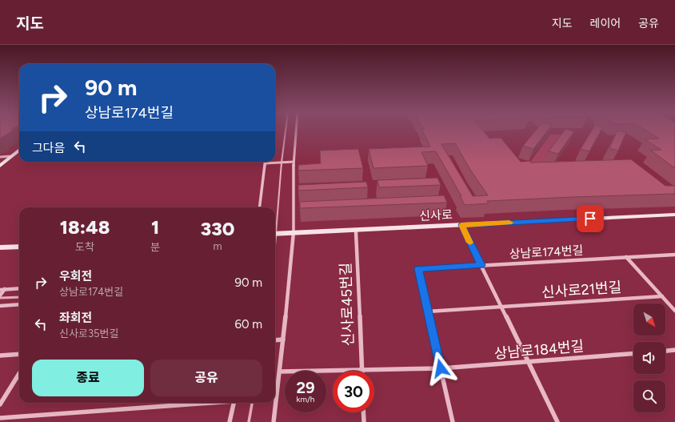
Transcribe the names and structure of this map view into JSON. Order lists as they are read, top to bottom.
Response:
{
  "streets": {
    "main road": ["신사로"],
    "street": [
      "상남로174번길",
      "신사로21번길",
      "신사로45번길",
      "상남로184번길"
    ]
  },
  "crossings": [
    ["신사로", "신사로45번길"],
    ["상남로174번길", "신사로21번길"],
    ["신사로45번길", "상남로184번길"]
  ],
  "north": "bottom right",
  "page": {
    "header": "지도",
    "nav": ["지도", "레이어", "공유"],
    "turn": ["90 m", "상남로174번길"],
    "then": "그다음",
    "eta": [
      "18:48",
      "도착",
      "1",
      "분",
      "330",
      "m"
    ],
    "list": [
      {
        "name": "우회전",
        "note": "상남로174번길",
        "value": "90 m"
      },
      {
        "name": "좌회전",
        "note": "신사로35번길",
        "value": "60 m"
      }
    ],
    "buttons": ["종료", "공유"],
    "speed": "29 km/h",
    "limit": "30"
  }
}
